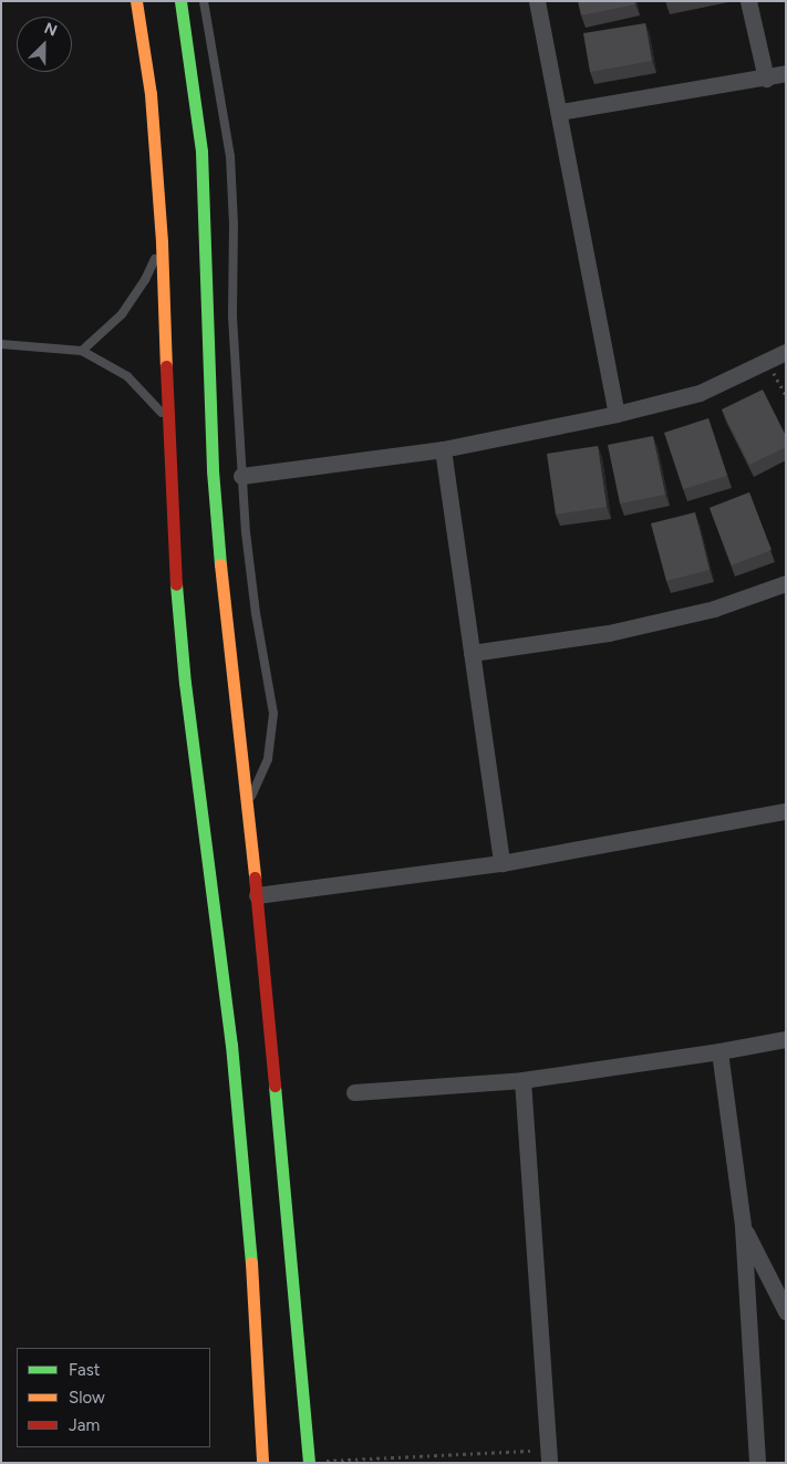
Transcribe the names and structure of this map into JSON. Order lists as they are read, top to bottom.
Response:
{
  "legend": ["Fast", "Slow", "Jam"],
  "north": "top right"
}
